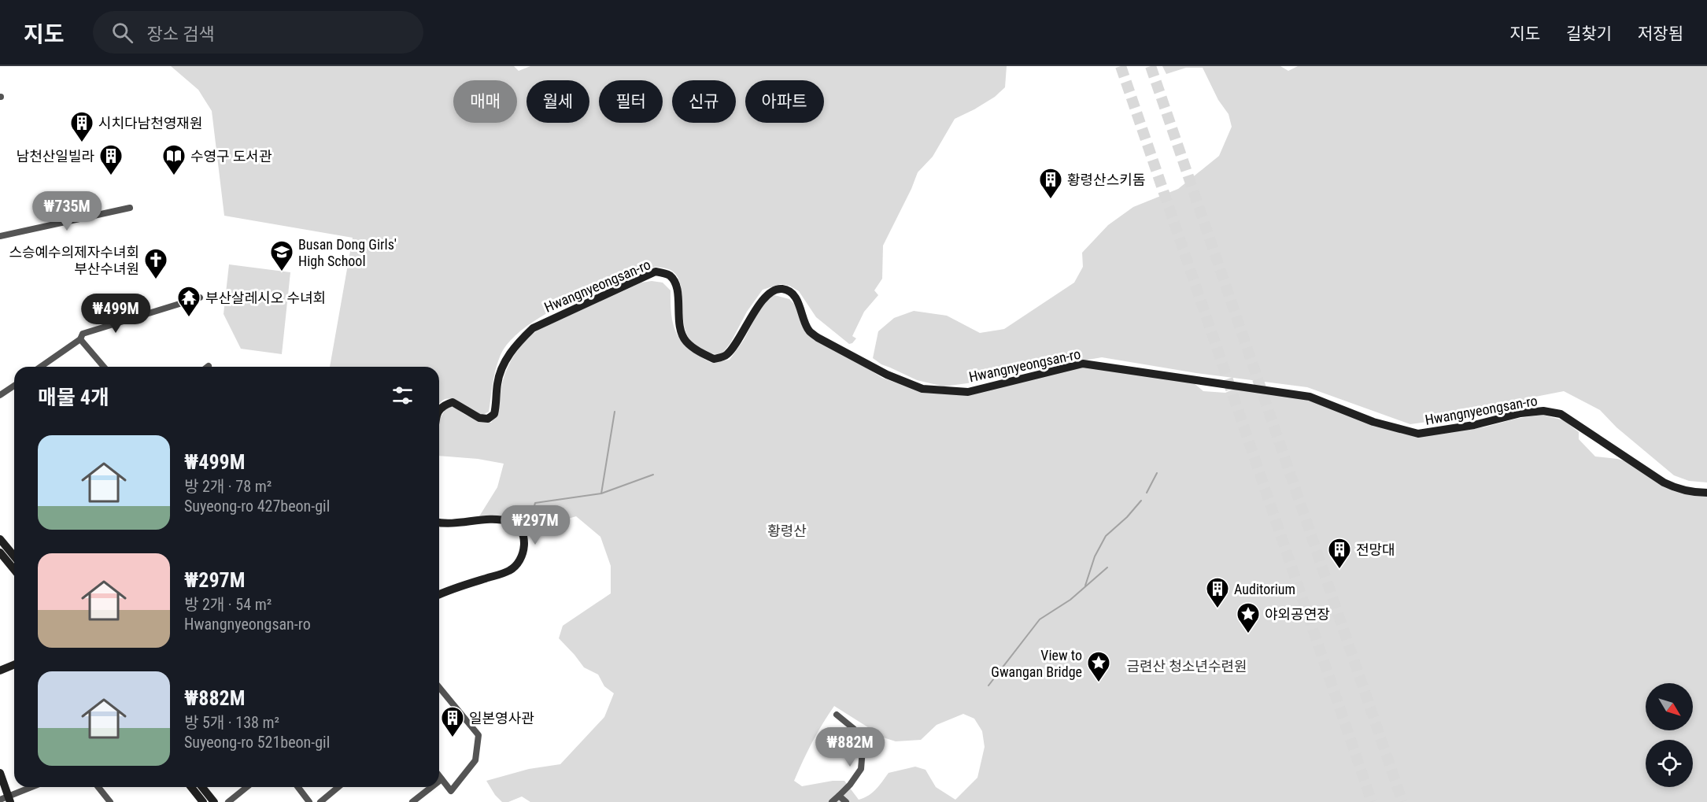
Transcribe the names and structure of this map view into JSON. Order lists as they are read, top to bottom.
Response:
{
  "streets": {
    "street": ["Hwangnyeongsan-ro"]
  },
  "parks": ["황령산", "금련산 청소년수련원"],
  "places": {
    "building": [
      "시치다남천영재원",
      "남천산일빌라",
      "황령산스키돔",
      "전망대",
      "Auditorium",
      "일본영사관"
    ],
    "library": ["수영구 도서관"],
    "school or university": ["Busan Dong Girls' High School"],
    "church": ["스승예수의제자수녀회 부산수녀원"],
    "temple": ["부산살레시오 수녀회"],
    "place": ["야외공연장", "View to Gwangan Bridge"]
  },
  "north": "bottom right",
  "page": {
    "header": "지도",
    "search": "장소 검색",
    "nav": ["지도", "길찾기", "저장됨"],
    "chip": [
      "매매",
      "월세",
      "필터",
      "신규",
      "아파트"
    ],
    "price": [
      "₩735M",
      "₩499M",
      "₩297M",
      "₩882M"
    ],
    "heading": "매물 4개",
    "list": [
      {
        "name": "₩499M",
        "note": "방 2개 · 78 m² · Suyeong-ro 427beon-gil"
      },
      {
        "name": "₩297M",
        "note": "방 2개 · 54 m² · Hwangnyeongsan-ro"
      },
      {
        "name": "₩882M",
        "note": "방 5개 · 138 m² · Suyeong-ro 521beon-gil"
      }
    ]
  }
}
